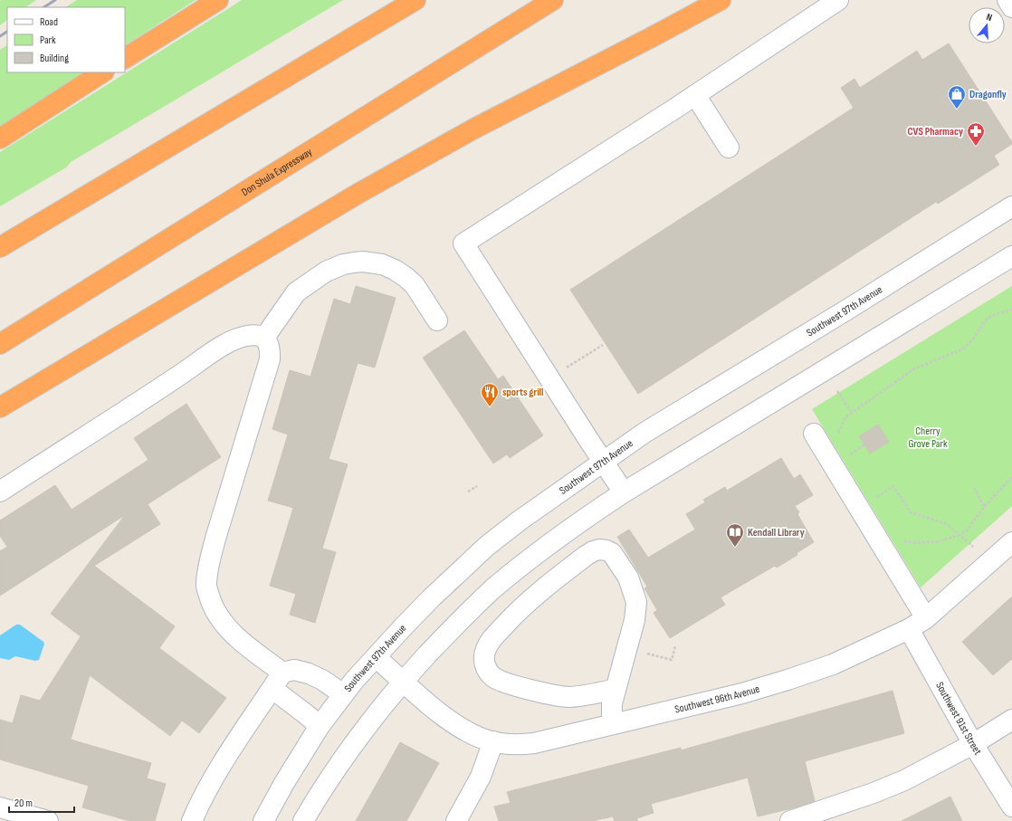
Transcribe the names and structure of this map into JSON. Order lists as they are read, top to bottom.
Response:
{
  "streets": {
    "highway": ["Don Shula Expressway"],
    "street": ["Southwest 97th Avenue", "Southwest 96th Avenue", "Southwest 91st Street"]
  },
  "crossings": [
    ["Southwest 97th Avenue", "Southwest 96th Avenue"],
    ["Southwest 96th Avenue", "Southwest 91st Street"]
  ],
  "parks": ["Cherry Grove Park"],
  "places": {
    "shop": ["Dragonfly"],
    "pharmacy": ["CVS Pharmacy"],
    "restaurant": ["sports grill"],
    "library": ["Kendall Library"]
  },
  "legend": ["Road", "Park", "Building"],
  "scale_bar": "20 m",
  "north": "top"
}
